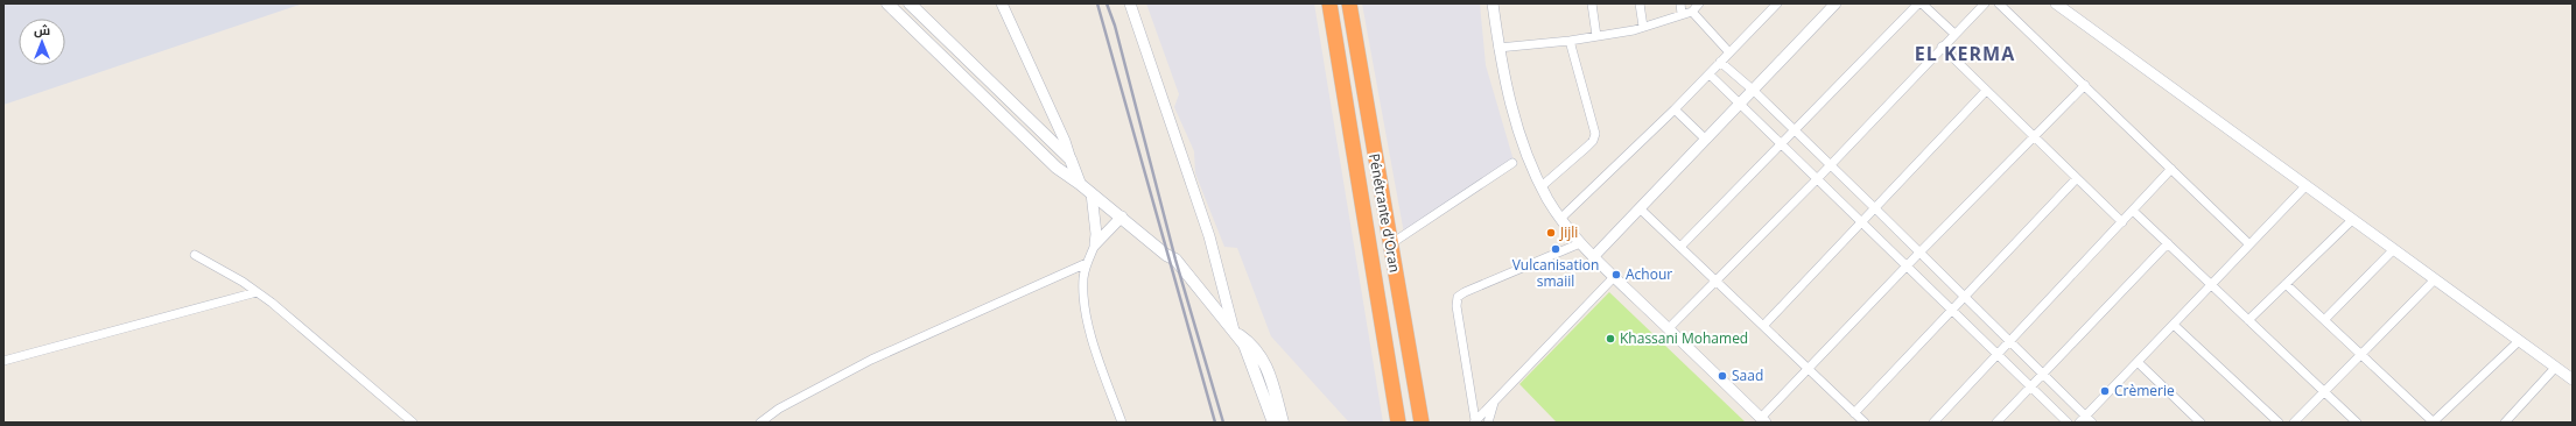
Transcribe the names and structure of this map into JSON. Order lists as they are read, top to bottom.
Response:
{
  "streets": {
    "highway": ["Pénétrante d'Oran"]
  },
  "districts": ["EL KERMA"],
  "places": [
    "Jijli",
    "Vulcanisation smaiil",
    "Achour",
    "Khassani Mohamed",
    "Saad",
    "Crèmerie"
  ],
  "north": "top"
}
